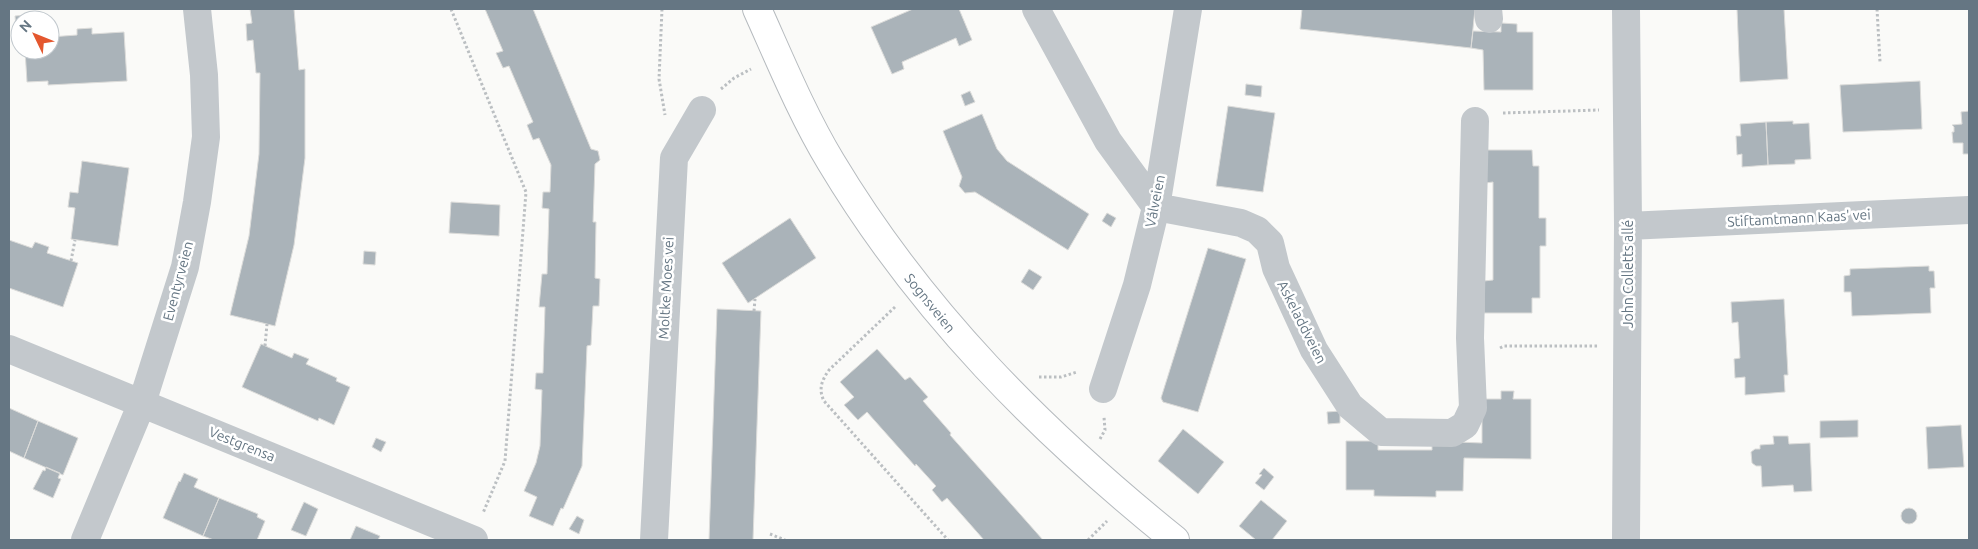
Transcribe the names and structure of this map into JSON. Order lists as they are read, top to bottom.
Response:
{
  "streets": {
    "main road": ["Sognsveien"],
    "street": [
      "Vålveien",
      "Stiftamtmann Kaas' vei",
      "John Colletts allé",
      "Eventyrveien",
      "Moltke Moes vei",
      "Askeladdveien",
      "Vestgrensa"
    ]
  },
  "crossings": [
    ["Vålveien", "Askeladdveien"],
    ["Stiftamtmann Kaas' vei", "John Colletts allé"],
    ["Eventyrveien", "Vestgrensa"]
  ],
  "north": "top left"
}
